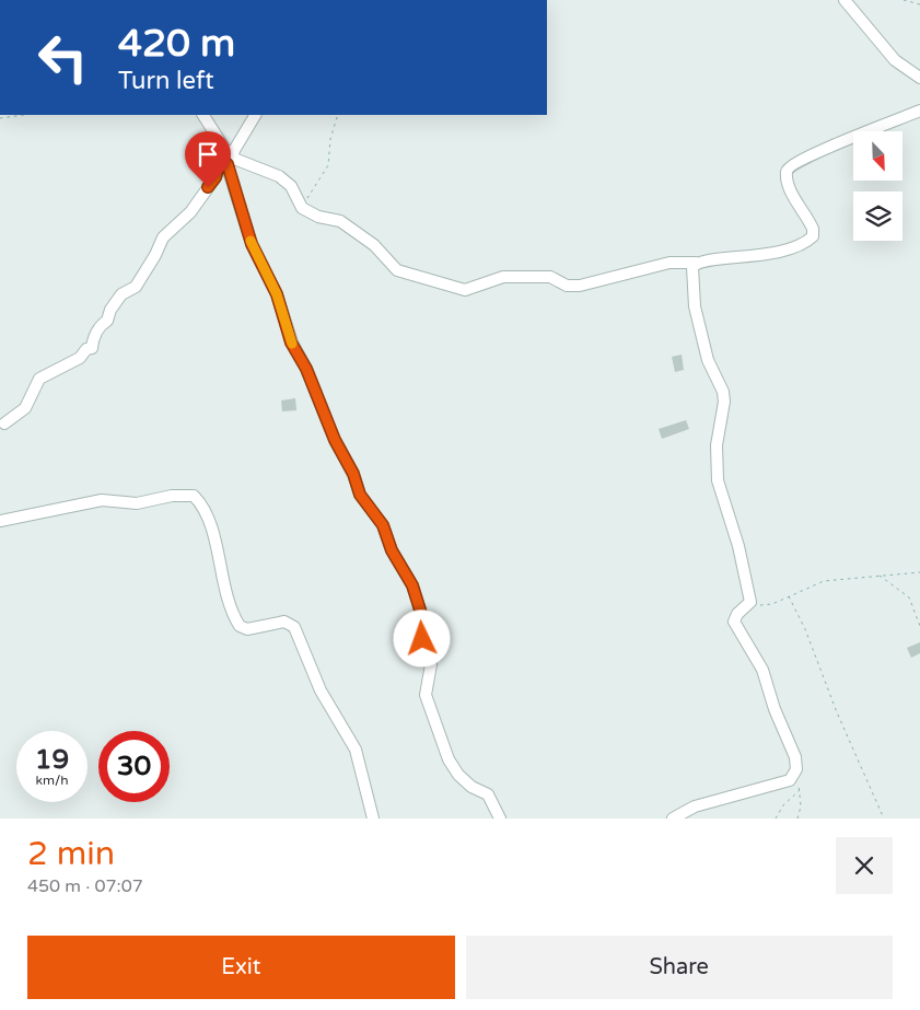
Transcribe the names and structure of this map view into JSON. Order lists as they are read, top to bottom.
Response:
{
  "north": "bottom right",
  "page": {
    "turn": ["420 m", "Turn left"],
    "speed": "19 km/h",
    "limit": "30",
    "heading": ["2 min", "450 m · 07:07"],
    "buttons": ["Exit", "Share"]
  }
}
